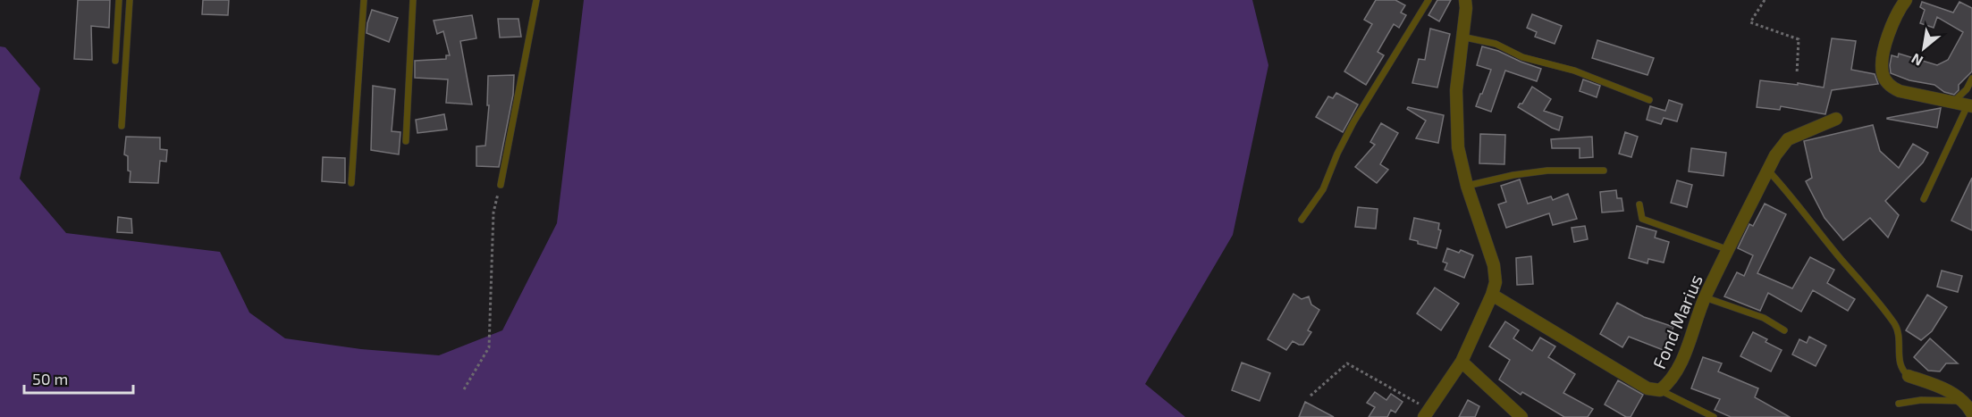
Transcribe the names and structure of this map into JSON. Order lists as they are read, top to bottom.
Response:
{
  "streets": {
    "street": ["Fond Marius"]
  },
  "scale_bar": "50 m",
  "north": "bottom left"
}
